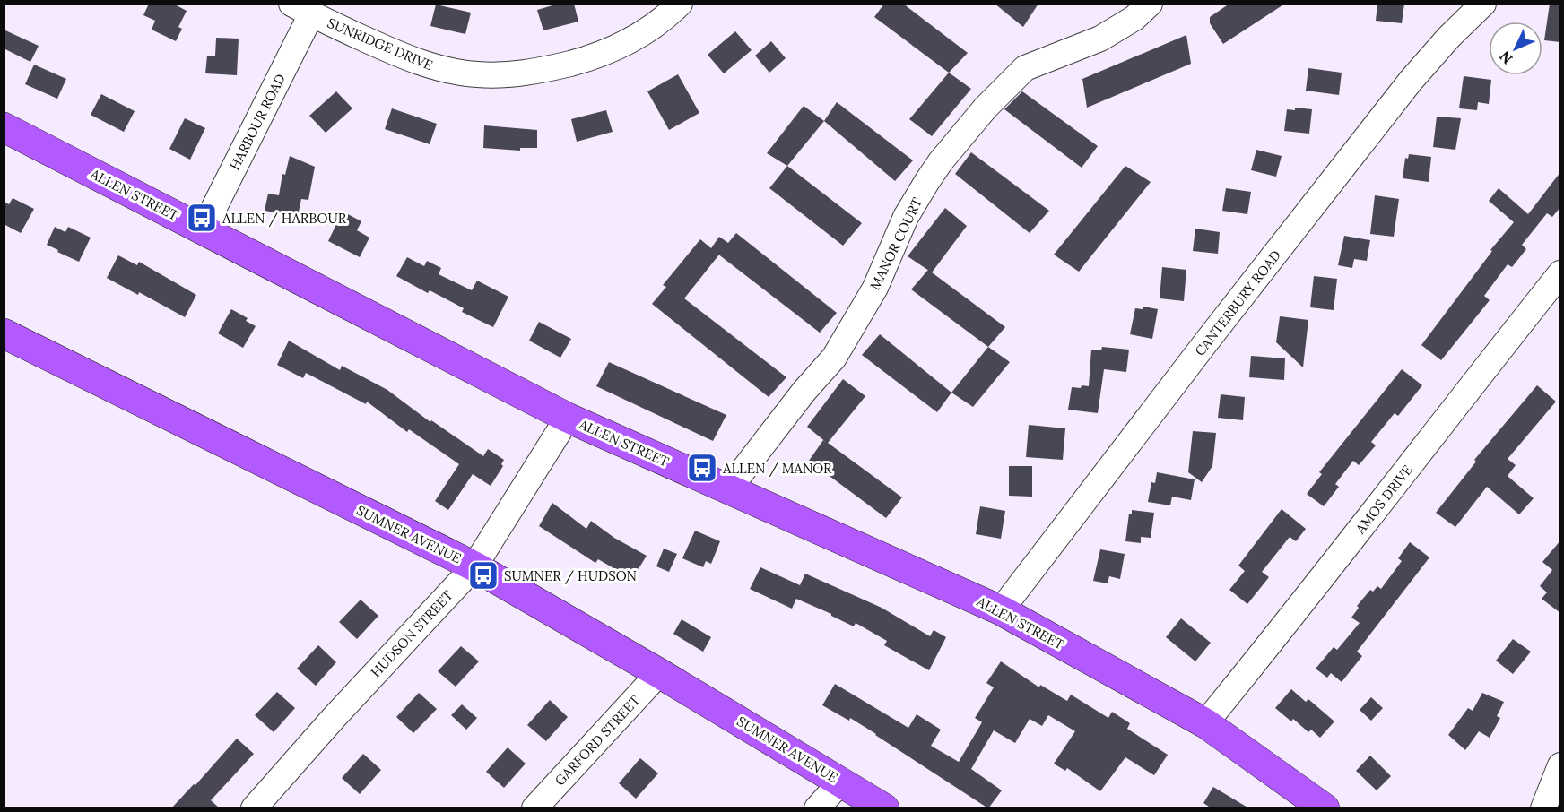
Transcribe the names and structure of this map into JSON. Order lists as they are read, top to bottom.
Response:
{
  "streets": {
    "main road": ["ALLEN STREET", "SUMNER AVENUE"],
    "street": [
      "SUNRIDGE DRIVE",
      "HARBOUR ROAD",
      "MANOR COURT",
      "CANTERBURY ROAD",
      "AMOS DRIVE",
      "HUDSON STREET",
      "GARFORD STREET"
    ]
  },
  "crossings": [
    ["SUNRIDGE DRIVE", "HARBOUR ROAD"],
    ["HARBOUR ROAD", "ALLEN STREET"],
    ["ALLEN STREET", "MANOR COURT"],
    ["ALLEN STREET", "CANTERBURY ROAD"],
    ["ALLEN STREET", "AMOS DRIVE"],
    ["ALLEN STREET", "HUDSON STREET"],
    ["SUMNER AVENUE", "HUDSON STREET"],
    ["SUMNER AVENUE", "GARFORD STREET"]
  ],
  "places": {
    "bus stop": ["ALLEN / HARBOUR", "ALLEN / MANOR", "SUMNER / HUDSON"]
  },
  "north": "bottom left"
}
